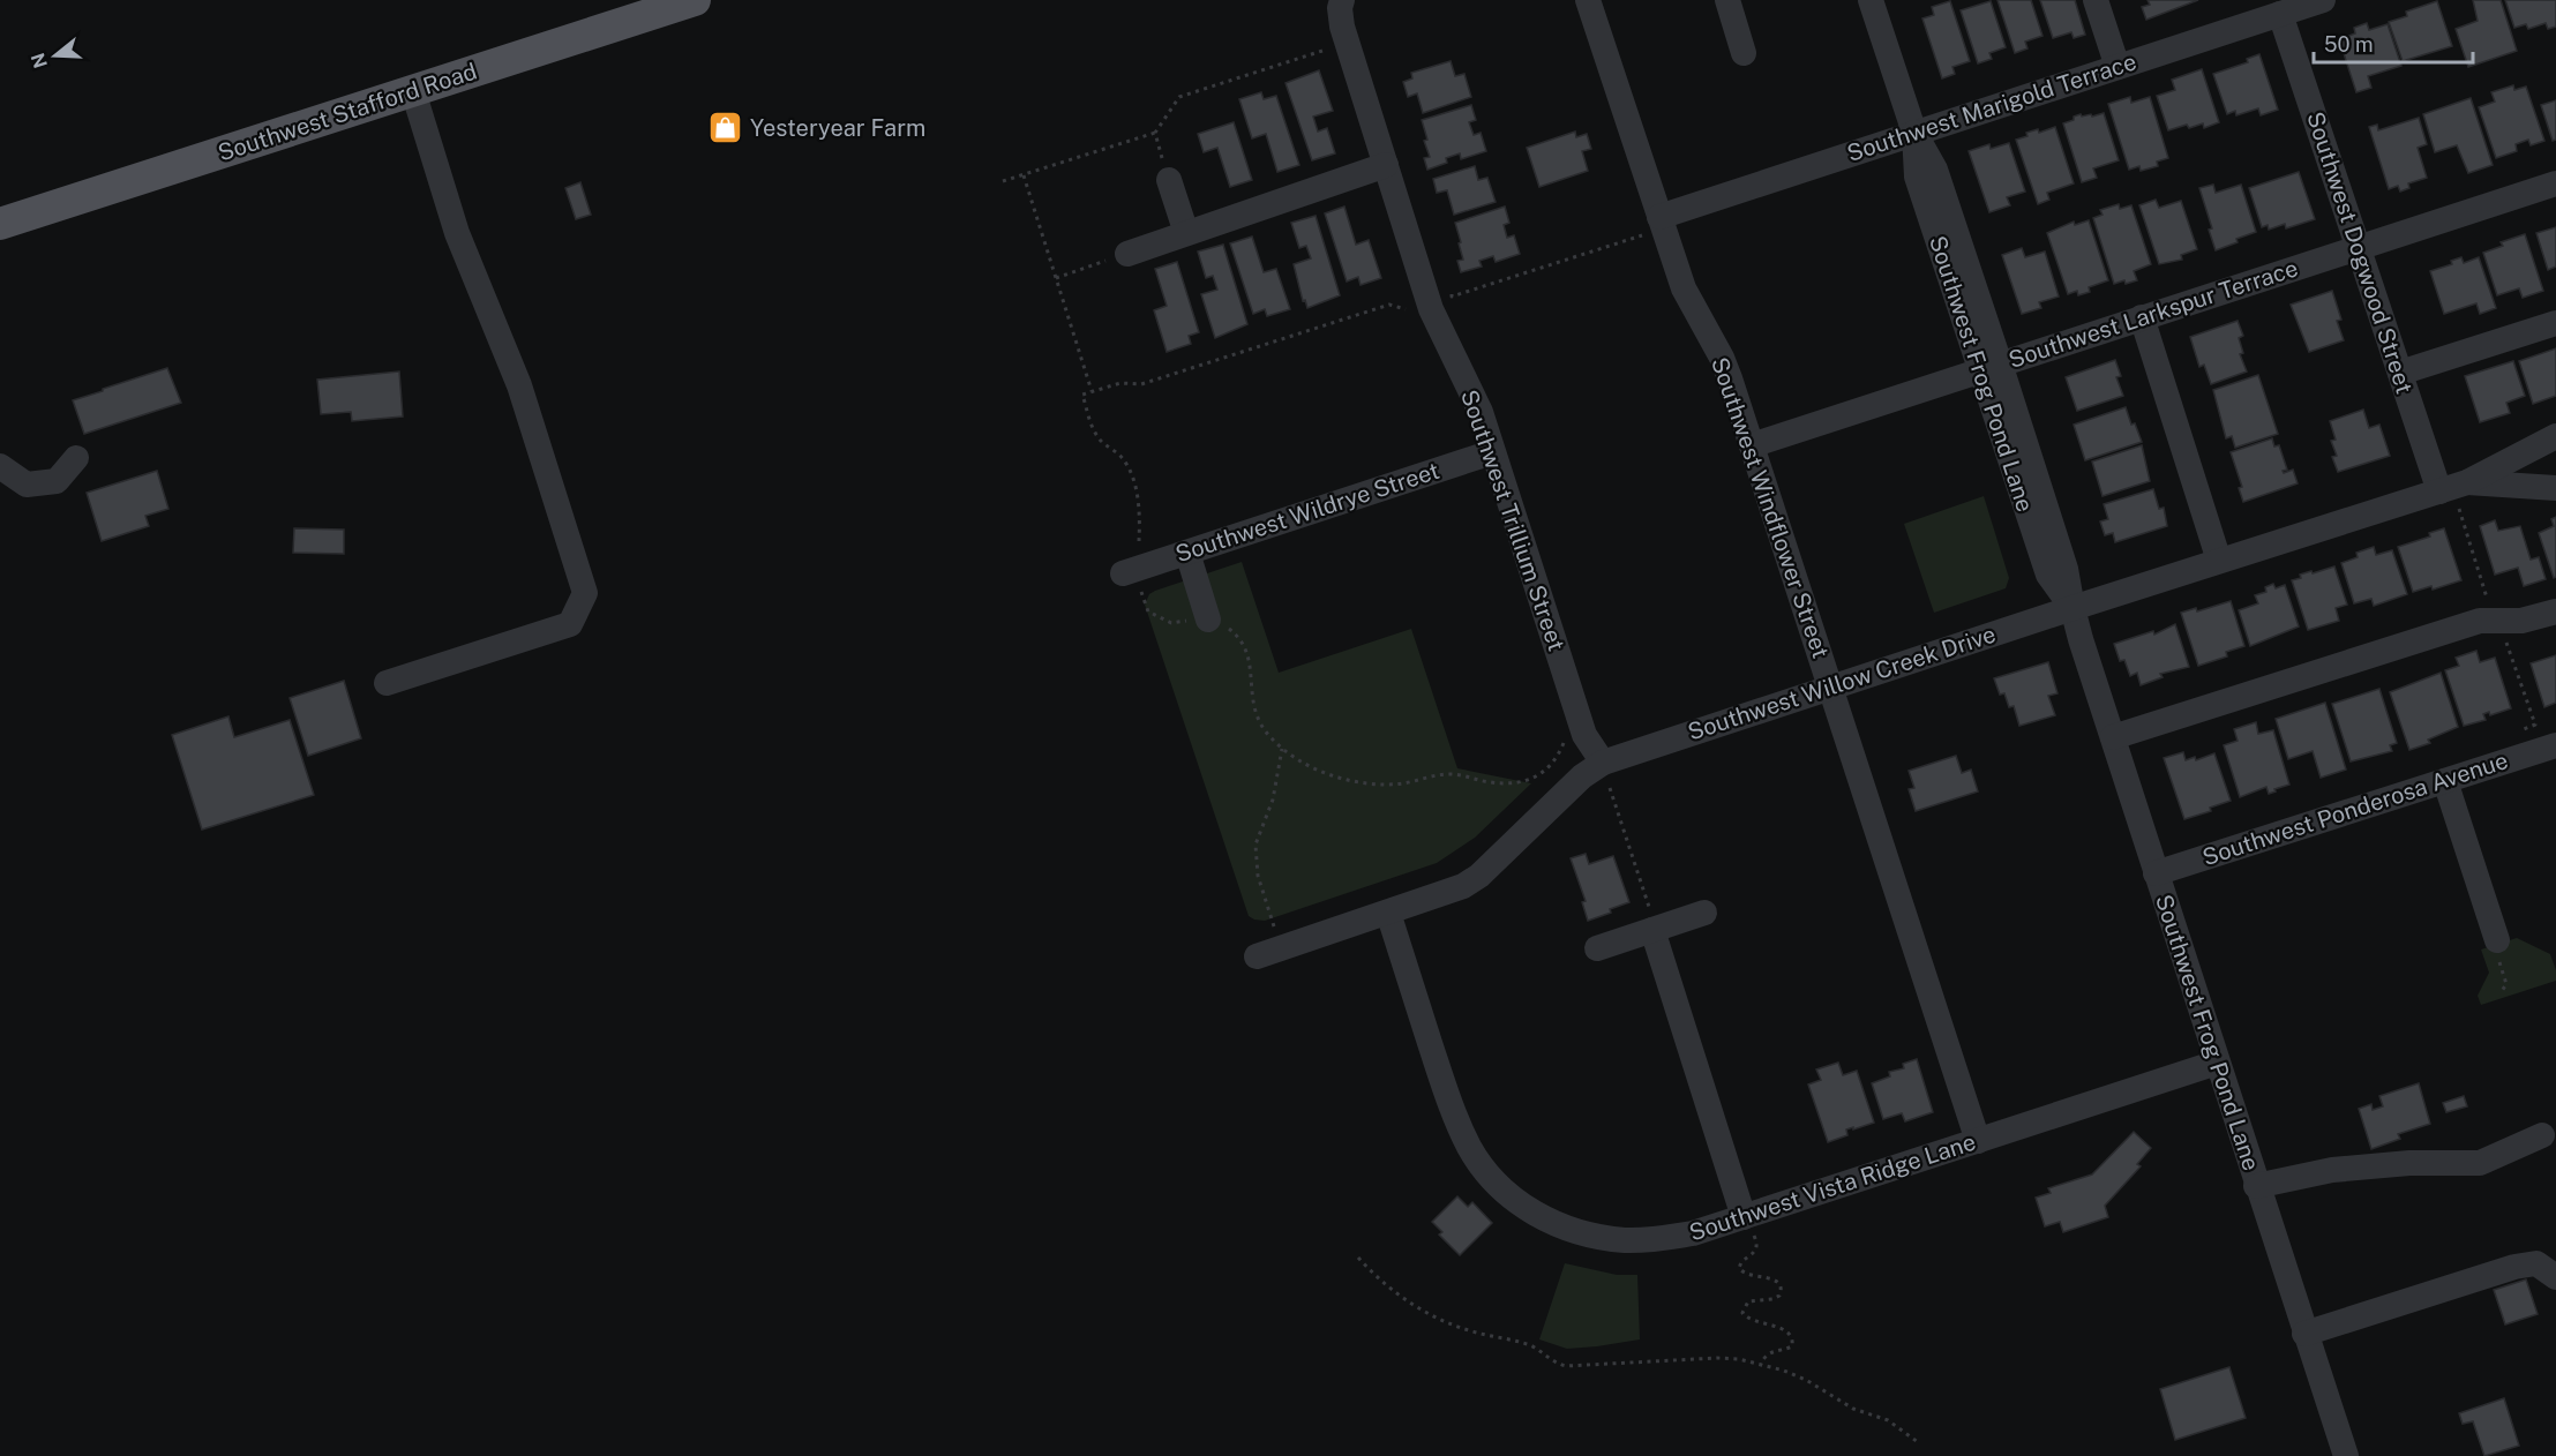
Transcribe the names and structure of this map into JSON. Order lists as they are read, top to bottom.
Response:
{
  "streets": {
    "main road": ["Southwest Stafford Road"],
    "street": [
      "Southwest Marigold Terrace",
      "Southwest Dogwood Street",
      "Southwest Larkspur Terrace",
      "Southwest Frog Pond Lane",
      "Southwest Windflower Street",
      "Southwest Wildrye Street",
      "Southwest Trillium Street",
      "Southwest Willow Creek Drive",
      "Southwest Ponderosa Avenue",
      "Southwest Vista Ridge Lane"
    ]
  },
  "crossings": [
    ["Southwest Marigold Terrace", "Southwest Dogwood Street"],
    ["Southwest Marigold Terrace", "Southwest Frog Pond Lane"],
    ["Southwest Marigold Terrace", "Southwest Windflower Street"],
    ["Southwest Dogwood Street", "Southwest Larkspur Terrace"],
    ["Southwest Dogwood Street", "Southwest Willow Creek Drive"],
    ["Southwest Larkspur Terrace", "Southwest Frog Pond Lane"],
    ["Southwest Larkspur Terrace", "Southwest Windflower Street"],
    ["Southwest Frog Pond Lane", "Southwest Willow Creek Drive"],
    ["Southwest Frog Pond Lane", "Southwest Ponderosa Avenue"],
    ["Southwest Frog Pond Lane", "Southwest Vista Ridge Lane"],
    ["Southwest Windflower Street", "Southwest Willow Creek Drive"],
    ["Southwest Windflower Street", "Southwest Vista Ridge Lane"],
    ["Southwest Wildrye Street", "Southwest Trillium Street"],
    ["Southwest Trillium Street", "Southwest Willow Creek Drive"],
    ["Southwest Willow Creek Drive", "Southwest Vista Ridge Lane"]
  ],
  "places": {
    "shop": ["Yesteryear Farm"]
  },
  "scale_bar": "50 m",
  "north": "left"
}
